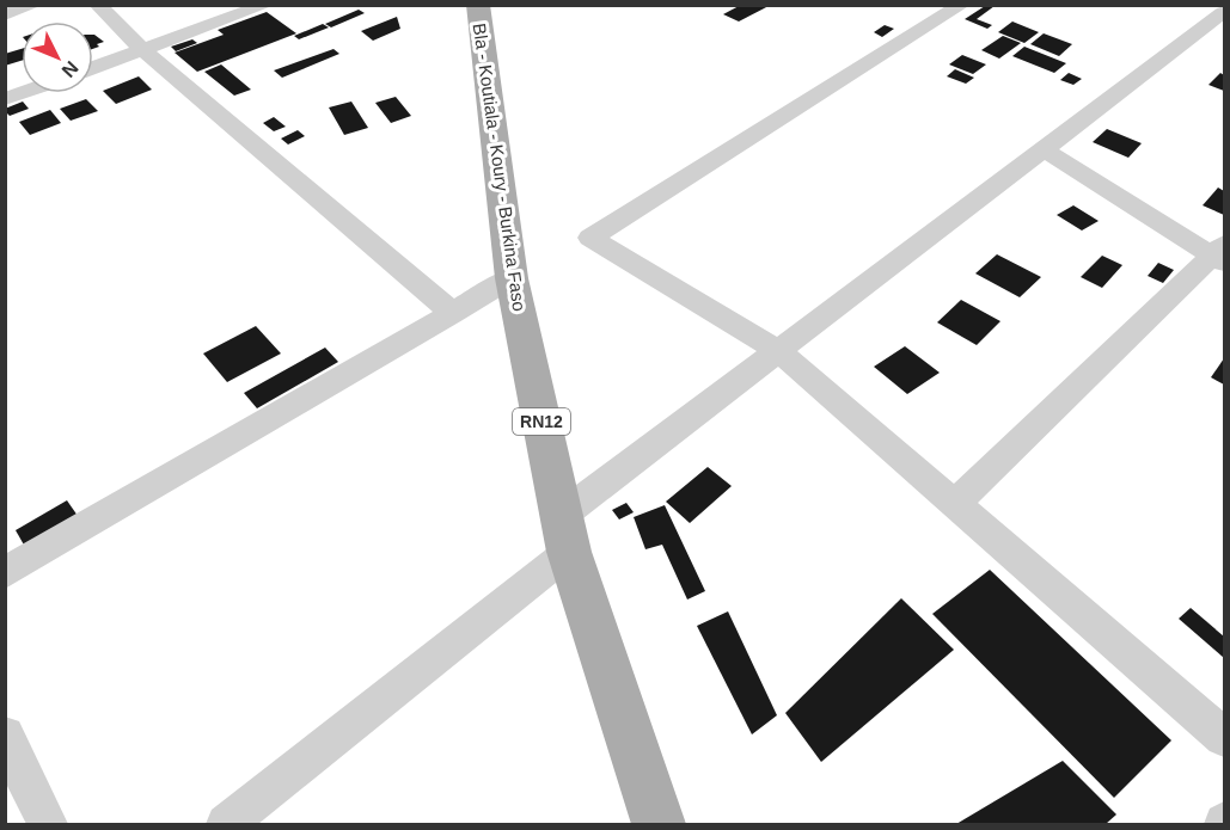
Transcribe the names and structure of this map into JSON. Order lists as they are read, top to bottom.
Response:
{
  "streets": {
    "main road": ["Bla - Koutiala - Koury - Burkina Faso", "RN12"]
  },
  "north": "bottom right"
}
